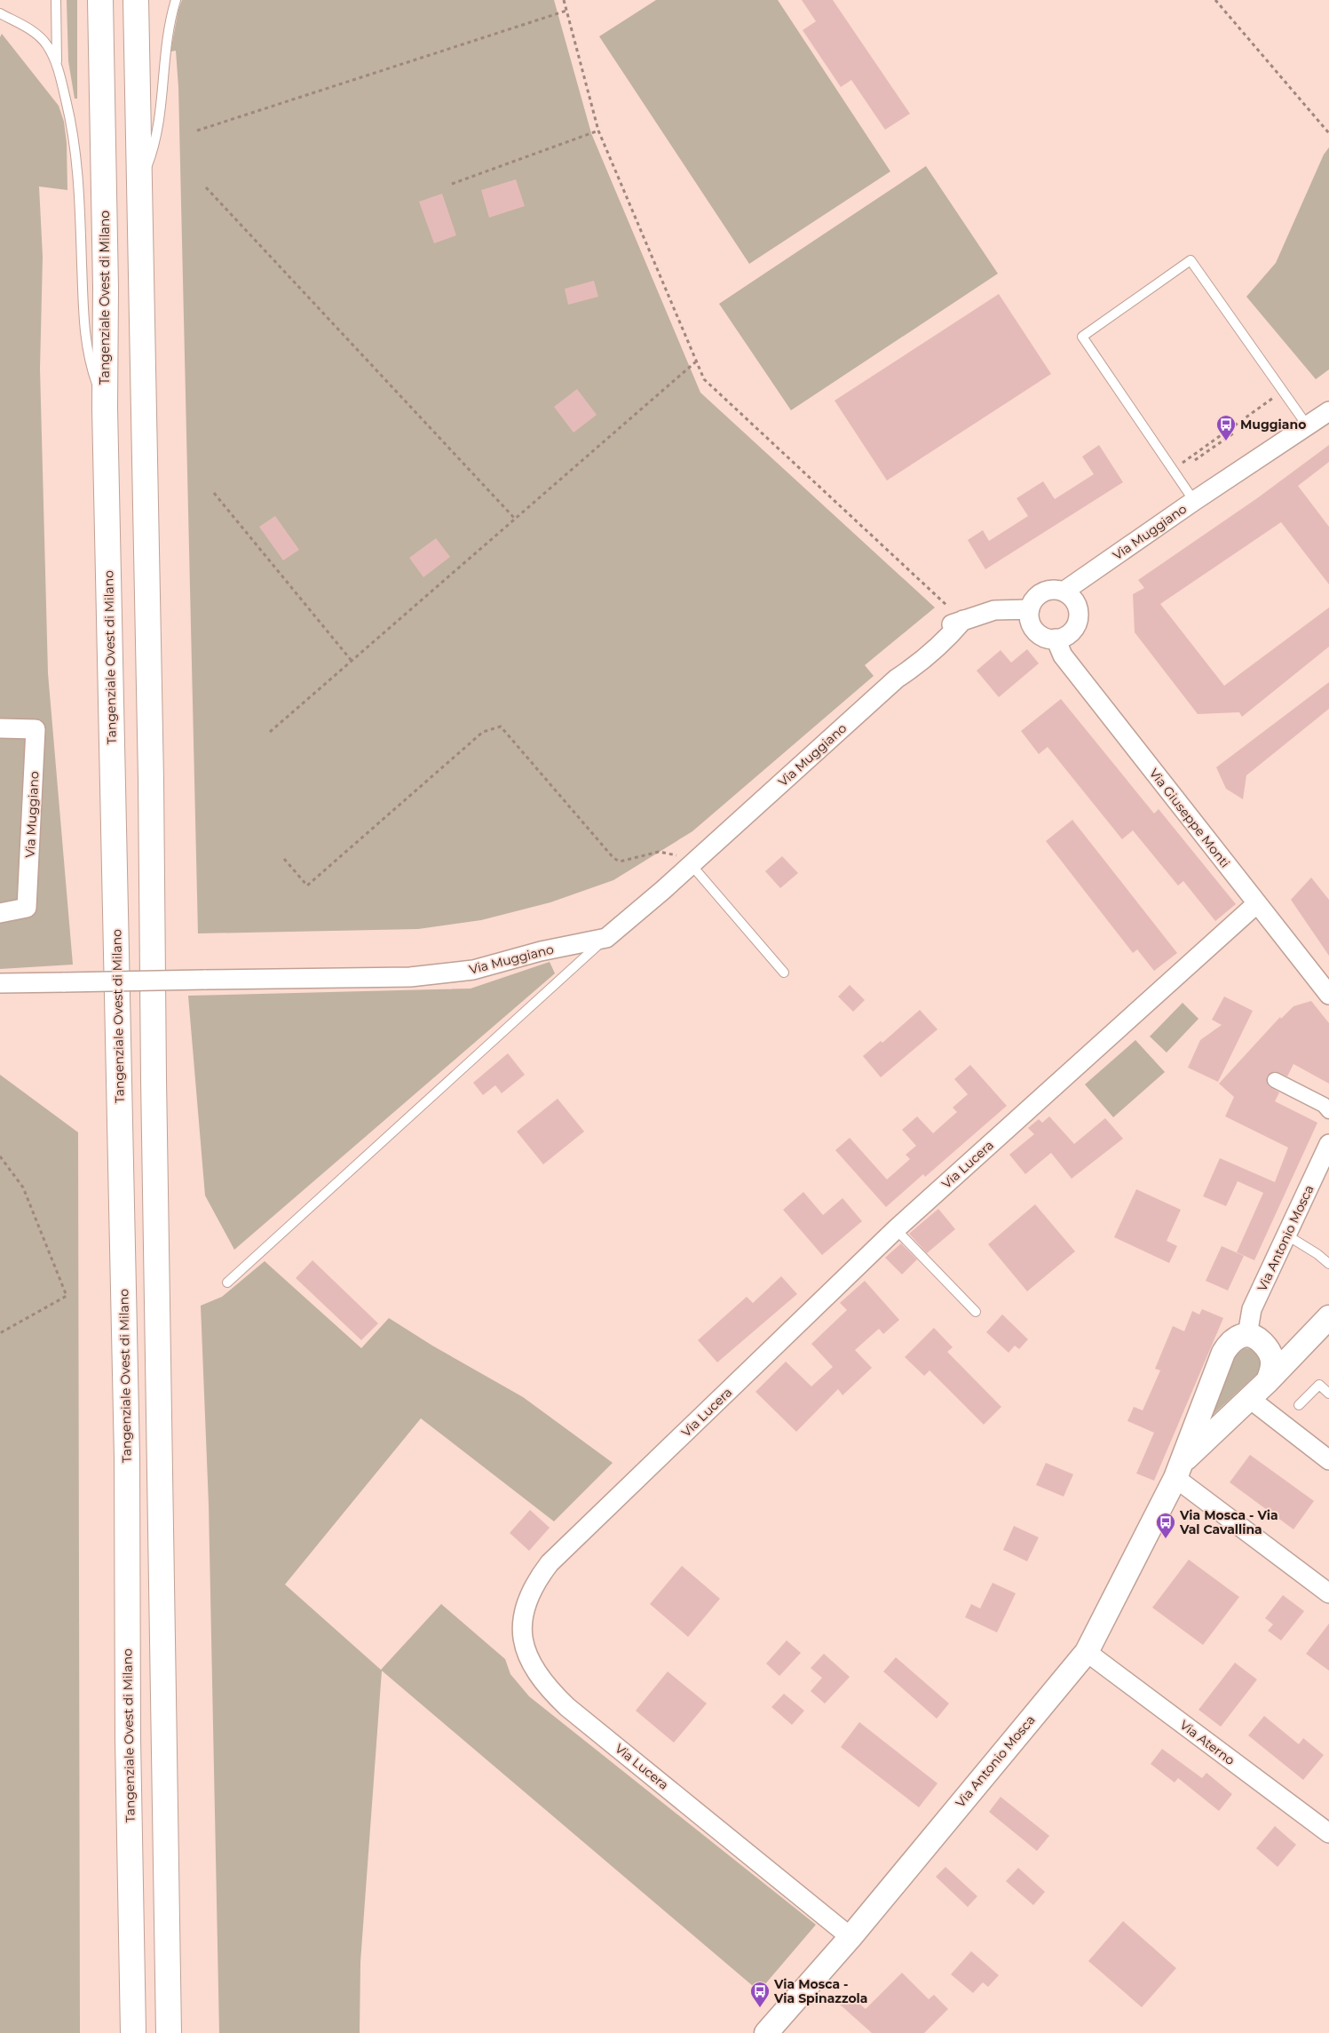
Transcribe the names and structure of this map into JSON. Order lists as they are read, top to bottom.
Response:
{
  "streets": {
    "highway": ["Tangenziale Ovest di Milano"],
    "street": [
      "Via Muggiano",
      "Via Giuseppe Monti",
      "Via Lucera",
      "Via Antonio Mosca",
      "Via Aterno"
    ]
  },
  "crossings": [
    ["Via Muggiano", "Via Giuseppe Monti"],
    ["Via Giuseppe Monti", "Via Lucera"],
    ["Via Lucera", "Via Antonio Mosca"],
    ["Via Antonio Mosca", "Via Aterno"]
  ],
  "places": {
    "bus stop": ["Muggiano", "Via Mosca - Via Val Cavallina", "Via Mosca - Via Spinazzola"]
  }
}
